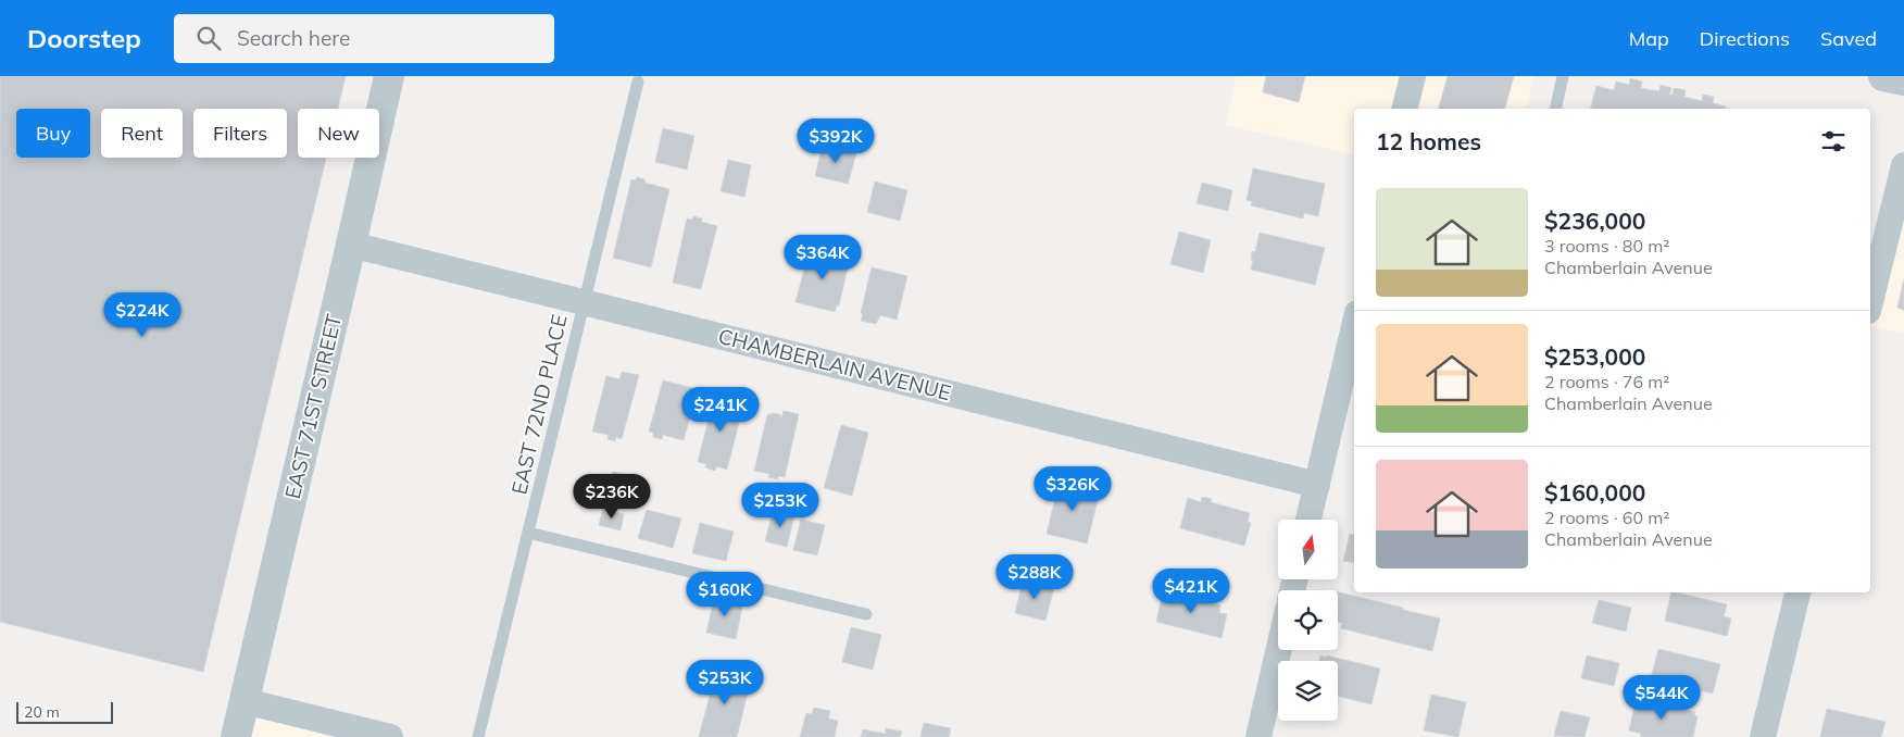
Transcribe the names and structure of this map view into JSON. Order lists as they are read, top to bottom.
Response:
{
  "streets": {
    "street": ["CHAMBERLAIN AVENUE", "EAST 71ST STREET"],
    "lane": ["EAST 72ND PLACE"]
  },
  "crossings": [
    ["CHAMBERLAIN AVENUE", "EAST 72ND PLACE"],
    ["CHAMBERLAIN AVENUE", "EAST 71ST STREET"]
  ],
  "scale_bar": "20 m",
  "north": "top",
  "page": {
    "header": "Doorstep",
    "search": "Search here",
    "nav": ["Map", "Directions", "Saved"],
    "chip": [
      "Buy",
      "Rent",
      "Filters",
      "New"
    ],
    "heading": "12 homes",
    "price": [
      "$392K",
      "$364K",
      "$224K",
      "$241K",
      "$326K",
      "$236K",
      "$253K",
      "$288K",
      "$421K",
      "$160K",
      "$253K",
      "$544K"
    ],
    "list": [
      {
        "name": "$236,000",
        "note": "3 rooms · 80 m² · Chamberlain Avenue"
      },
      {
        "name": "$253,000",
        "note": "2 rooms · 76 m² · Chamberlain Avenue"
      },
      {
        "name": "$160,000",
        "note": "2 rooms · 60 m² · Chamberlain Avenue"
      }
    ],
    "scale": "20 m"
  }
}
